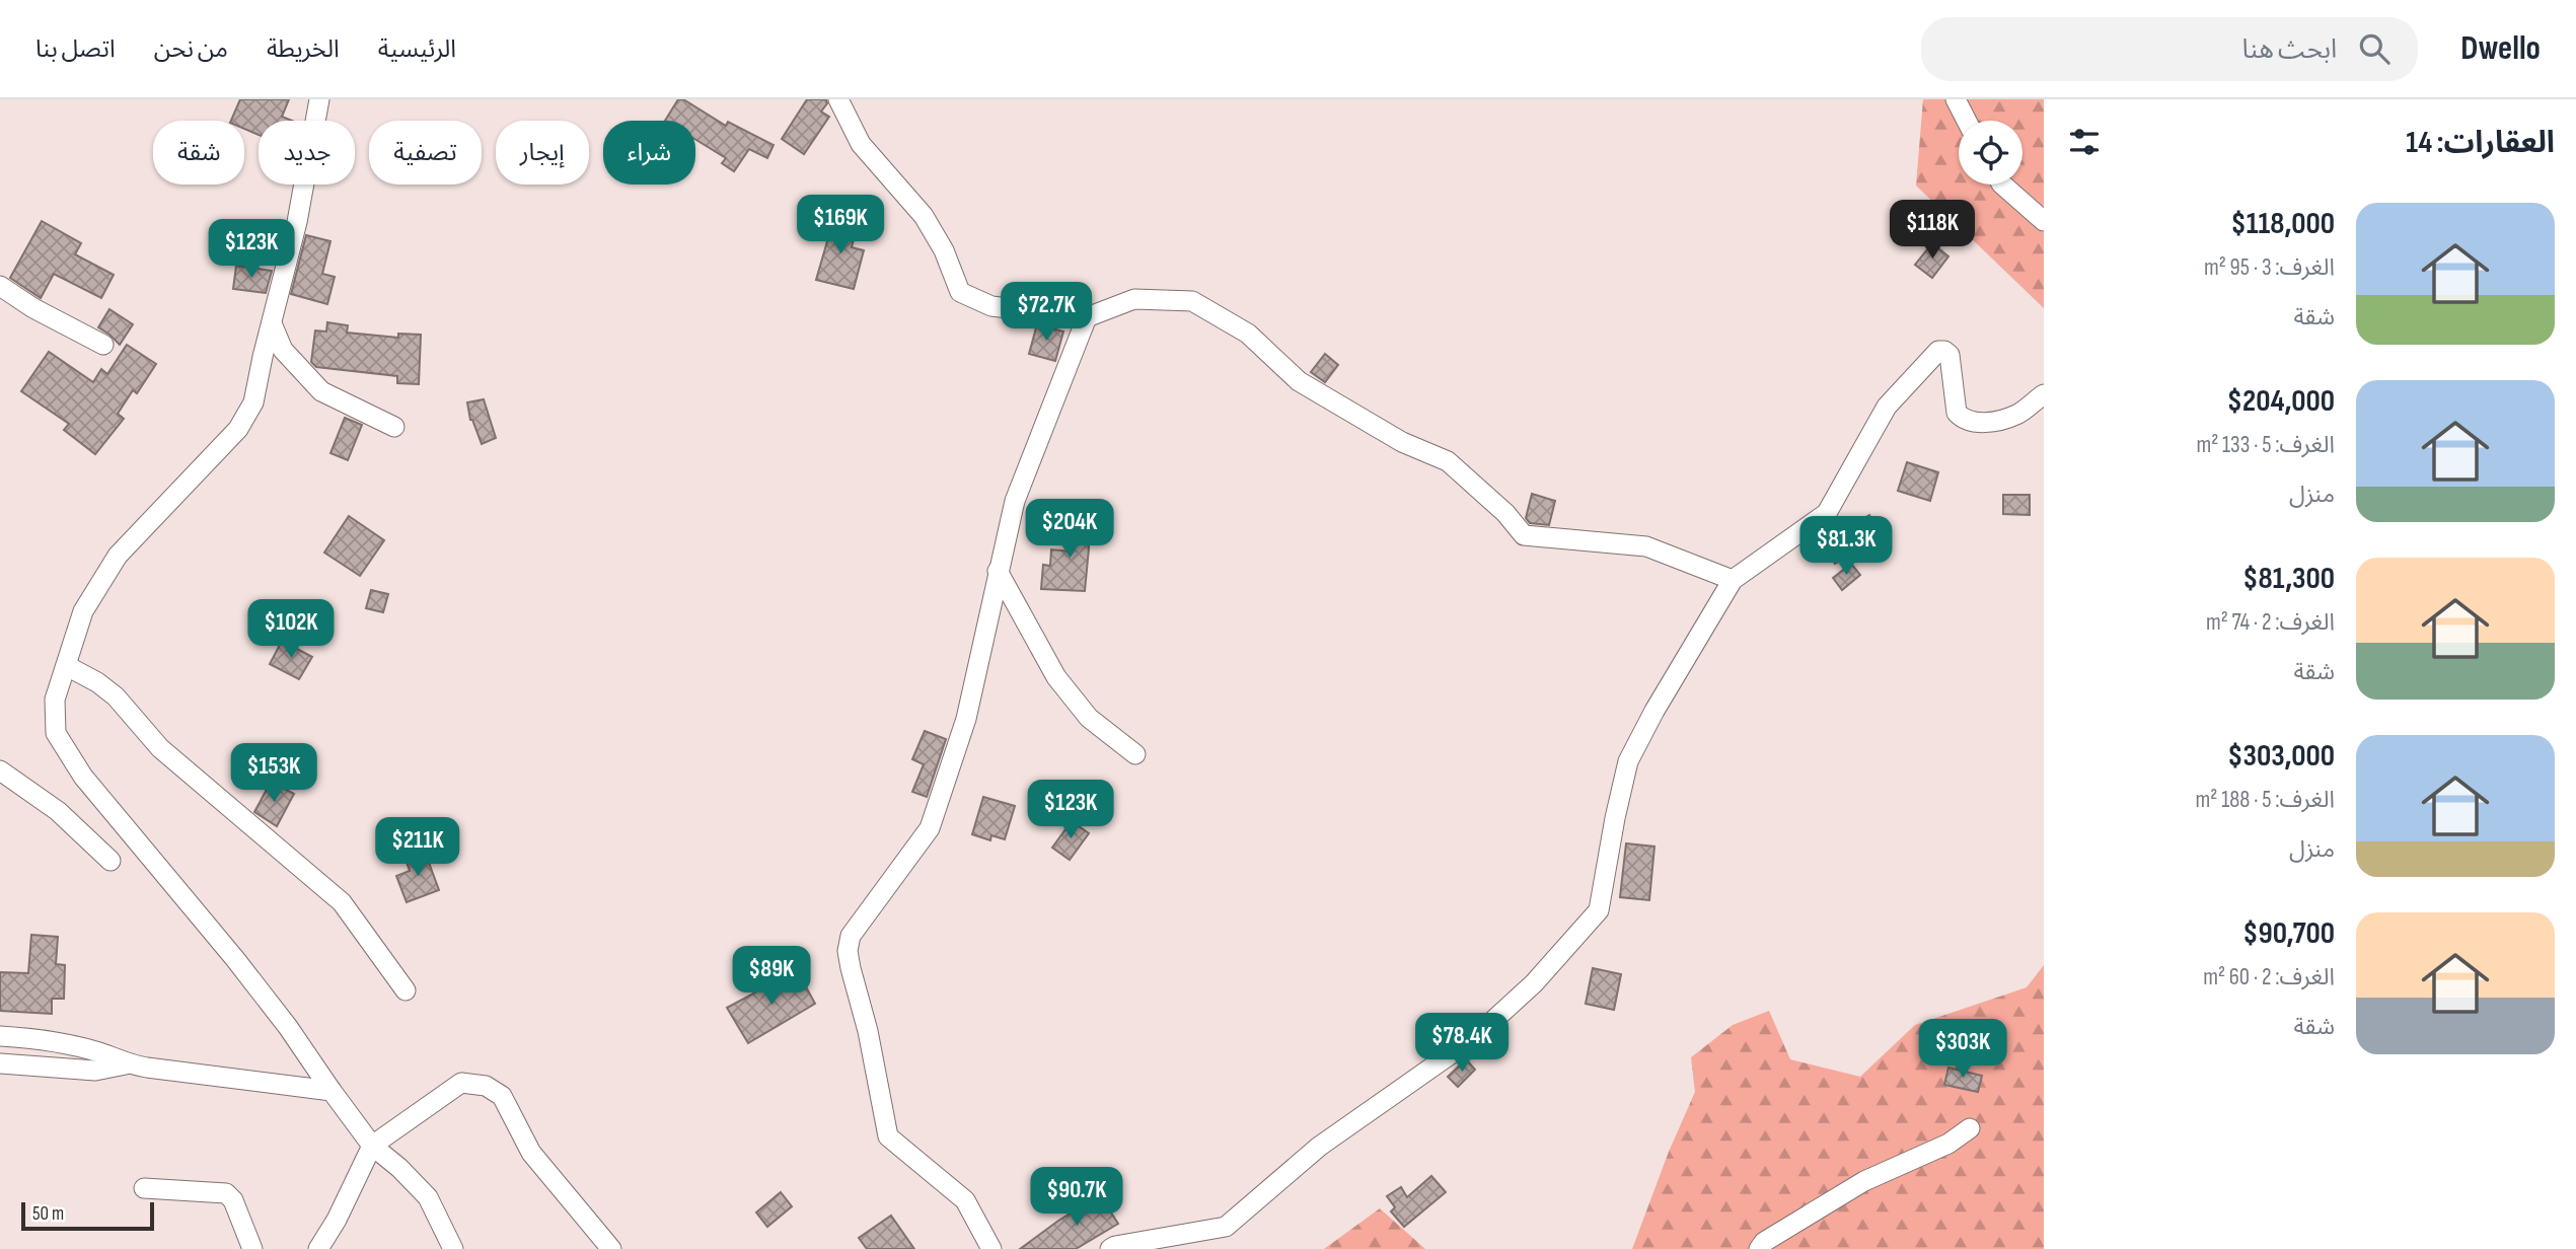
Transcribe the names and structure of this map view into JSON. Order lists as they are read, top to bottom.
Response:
{
  "scale_bar": "50 m",
  "page": {
    "header": "Dwello",
    "search": "ابحث هنا",
    "nav": [
      "الرئيسية",
      "الخريطة",
      "من نحن",
      "اتصل بنا"
    ],
    "heading": "العقارات: 14",
    "chip": [
      "شراء",
      "إيجار",
      "تصفية",
      "جديد",
      "شقة"
    ],
    "list": [
      {
        "name": "$118,000",
        "note": "الغرف: 3 · 95 m² · شقة"
      },
      {
        "name": "$204,000",
        "note": "الغرف: 5 · 133 m² · منزل"
      },
      {
        "name": "$81,300",
        "note": "الغرف: 2 · 74 m² · شقة"
      },
      {
        "name": "$303,000",
        "note": "الغرف: 5 · 188 m² · منزل"
      },
      {
        "name": "$90,700",
        "note": "الغرف: 2 · 60 m² · شقة"
      }
    ],
    "price": [
      "$169K",
      "$118K",
      "$123K",
      "$72.7K",
      "$204K",
      "$81.3K",
      "$102K",
      "$153K",
      "$123K",
      "$211K",
      "$89K",
      "$78.4K",
      "$303K",
      "$90.7K"
    ],
    "scale": "50 m"
  }
}
